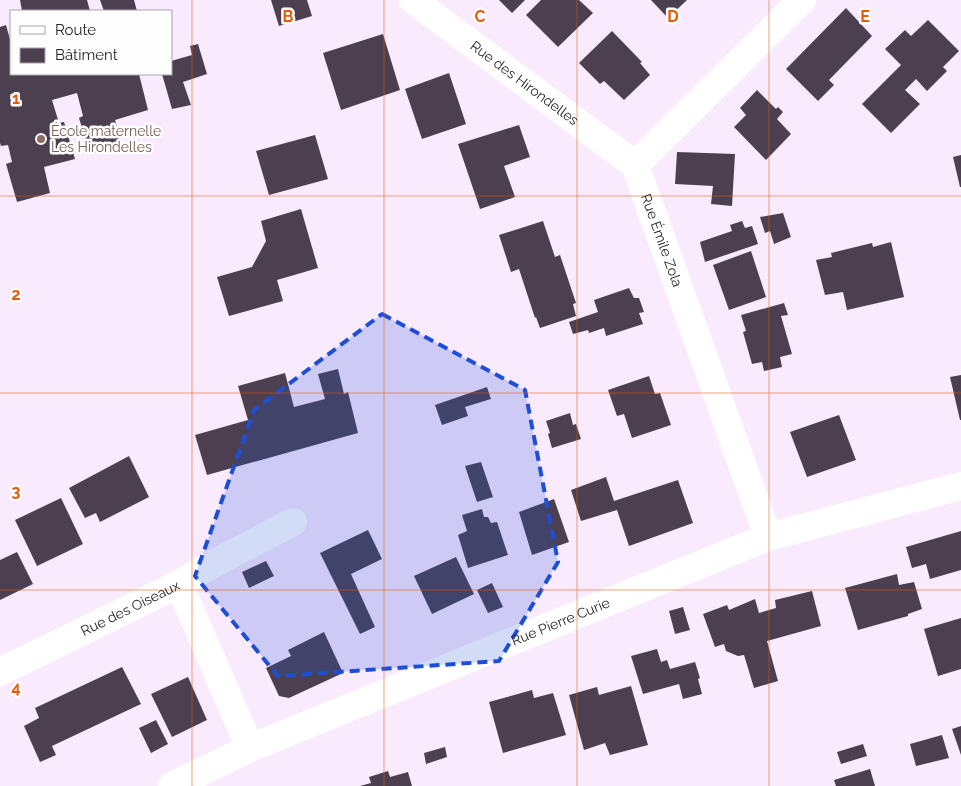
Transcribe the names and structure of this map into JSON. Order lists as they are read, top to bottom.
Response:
{
  "streets": {
    "street": [
      "Rue des Hirondelles",
      "Rue Émile Zola",
      "Rue des Oiseaux",
      "Rue Pierre Curie"
    ]
  },
  "crossings": [
    ["Rue des Hirondelles", "Rue Émile Zola"],
    ["Rue Émile Zola", "Rue Pierre Curie"],
    ["Rue des Oiseaux", "Rue Pierre Curie"]
  ],
  "places": ["École maternelle Les Hirondelles"],
  "legend": ["Route", "Bâtiment"],
  "grid": {
    "columns": [
      "B",
      "C",
      "D",
      "E"
    ],
    "rows": [
      "1",
      "2",
      "3",
      "4"
    ]
  }
}
